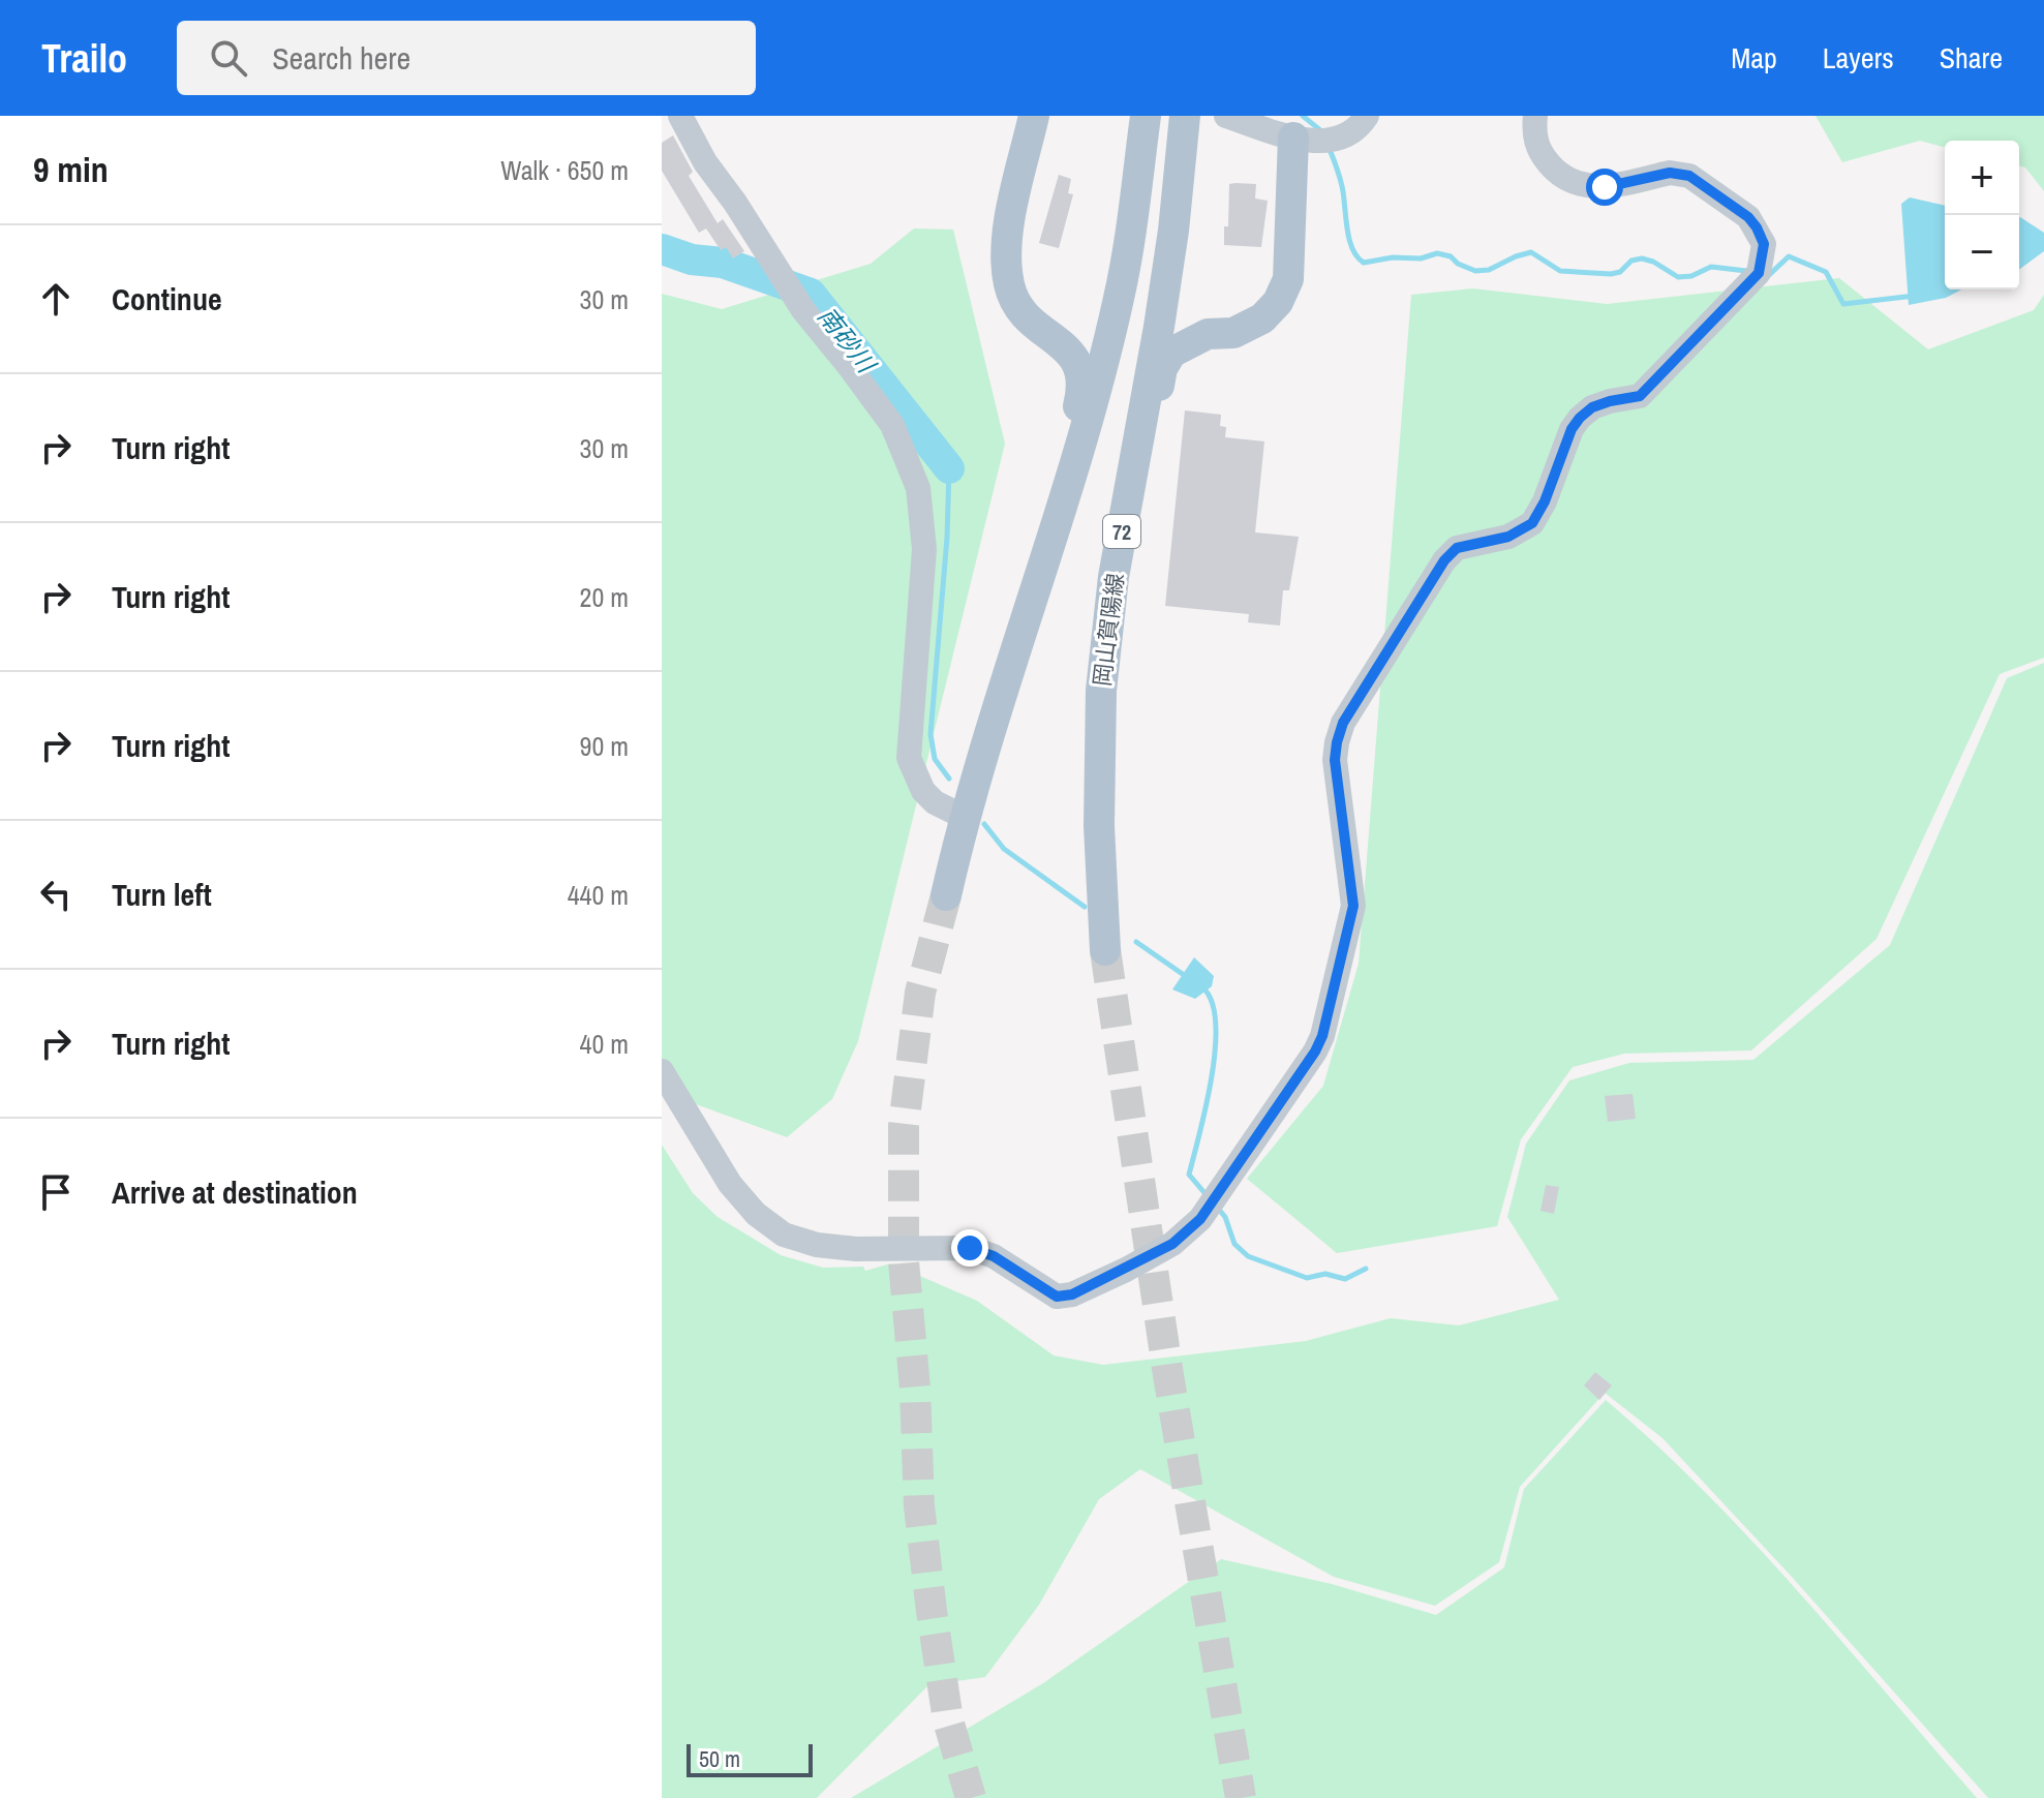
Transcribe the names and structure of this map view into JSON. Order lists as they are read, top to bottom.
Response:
{
  "streets": {
    "main road": ["72", "岡山賀陽線"]
  },
  "water": ["南砂川"],
  "scale_bar": "50 m",
  "page": {
    "header": "Trailo",
    "search": "Search here",
    "nav": ["Map", "Layers", "Share"],
    "heading": ["9 min", "Walk · 650 m"],
    "map_buttons": ["+", "−"],
    "list": [
      ["Continue", "30 m"],
      ["Turn right", "30 m"],
      ["Turn right", "20 m"],
      ["Turn right", "90 m"],
      ["Turn left", "440 m"],
      ["Turn right", "40 m"],
      "Arrive at destination"
    ],
    "scale": "50 m"
  }
}
